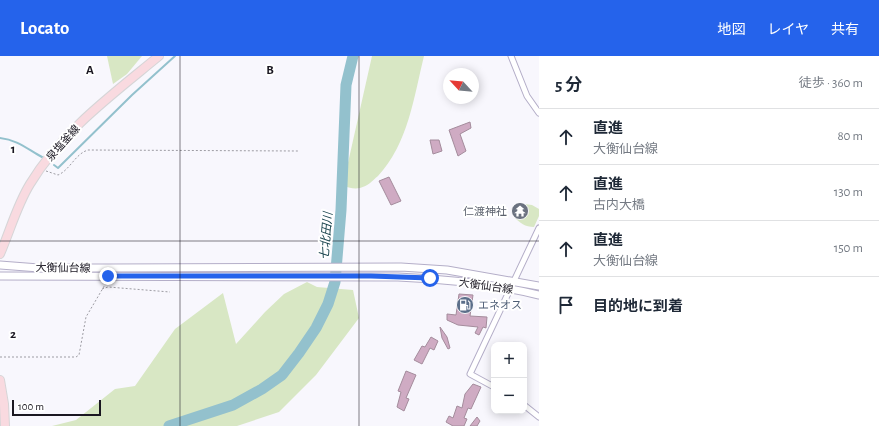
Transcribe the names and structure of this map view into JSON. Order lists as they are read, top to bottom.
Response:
{
  "streets": {
    "main road": ["泉塩釜線", "大衡仙台線"]
  },
  "water": ["七北田川"],
  "places": {
    "temple": ["仁渡神社"],
    "fuel station": ["エネオス"]
  },
  "scale_bar": "100 m",
  "north": "top left",
  "page": {
    "header": "Locato",
    "nav": ["地図", "レイヤ", "共有"],
    "heading": ["5 分", "徒歩 · 360 m"],
    "list": [
      ["直進", "大衡仙台線", "80 m"],
      ["直進", "古内大橋", "130 m"],
      ["直進", "大衡仙台線", "150 m"],
      "目的地に到着"
    ],
    "map_buttons": ["+", "−"],
    "scale": "100 m"
  },
  "grid": {
    "columns": ["A", "B"],
    "rows": ["1", "2"]
  }
}
